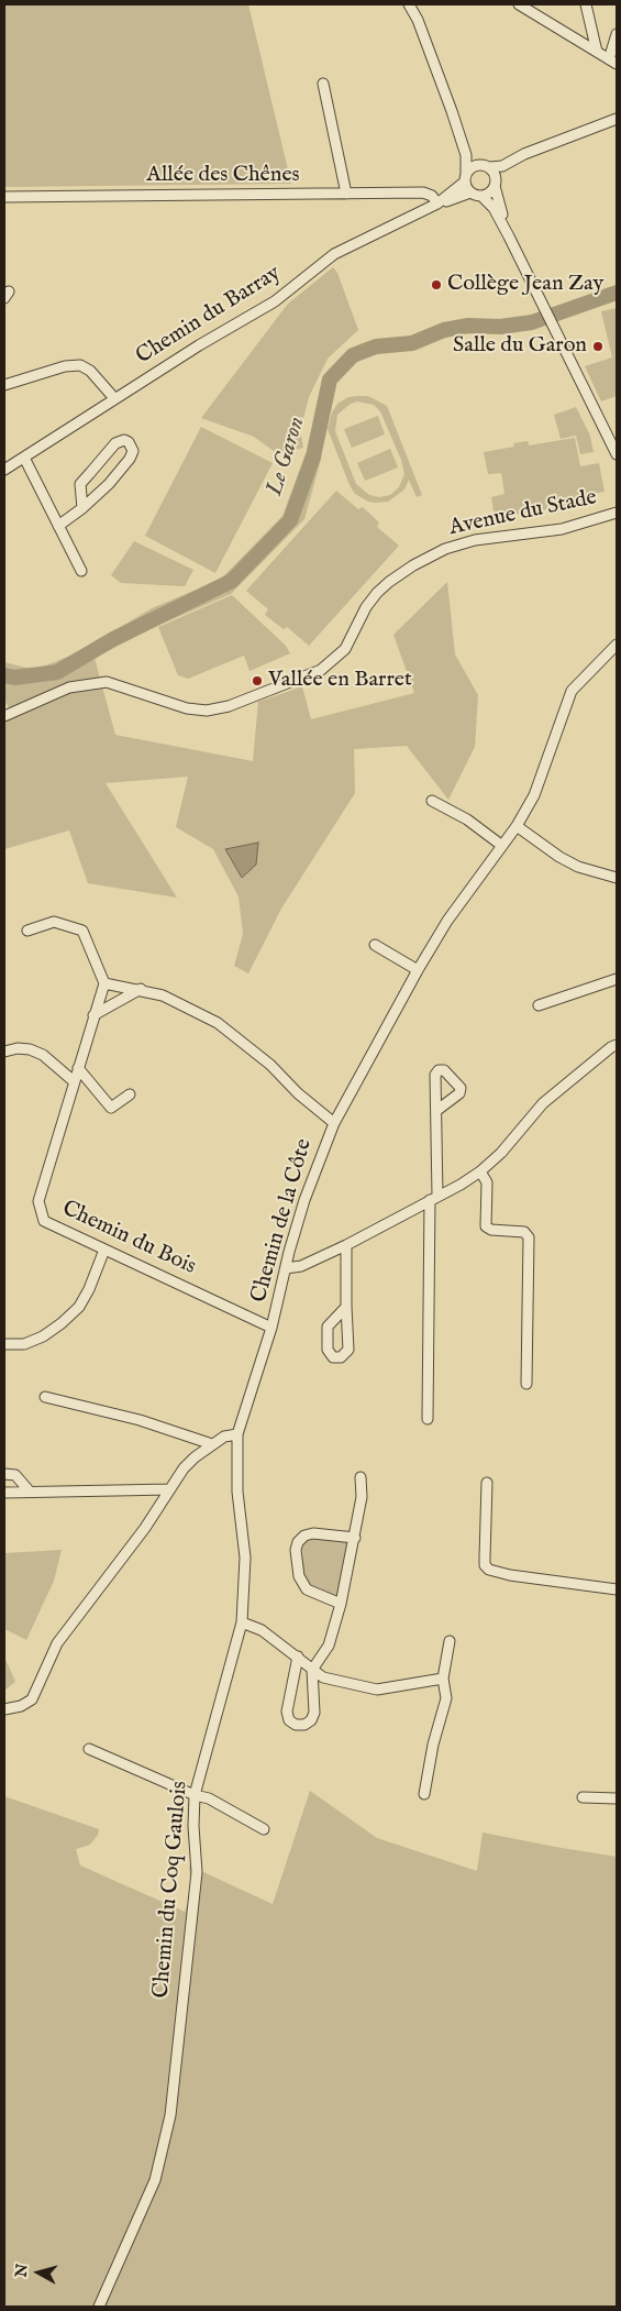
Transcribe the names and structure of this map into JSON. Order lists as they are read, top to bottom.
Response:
{
  "streets": {
    "street": [
      "Allée des Chênes",
      "Chemin du Barray",
      "Avenue du Stade",
      "Chemin de la Côte",
      "Chemin du Bois",
      "Chemin du Coq Gaulois"
    ]
  },
  "crossings": [
    ["Allée des Chênes", "Chemin du Barray"],
    ["Chemin de la Côte", "Chemin du Bois"],
    ["Chemin de la Côte", "Chemin du Coq Gaulois"]
  ],
  "water": ["Le Garon"],
  "places": ["Collège Jean Zay", "Salle du Garon", "Vallée en Barret"],
  "north": "left"
}
